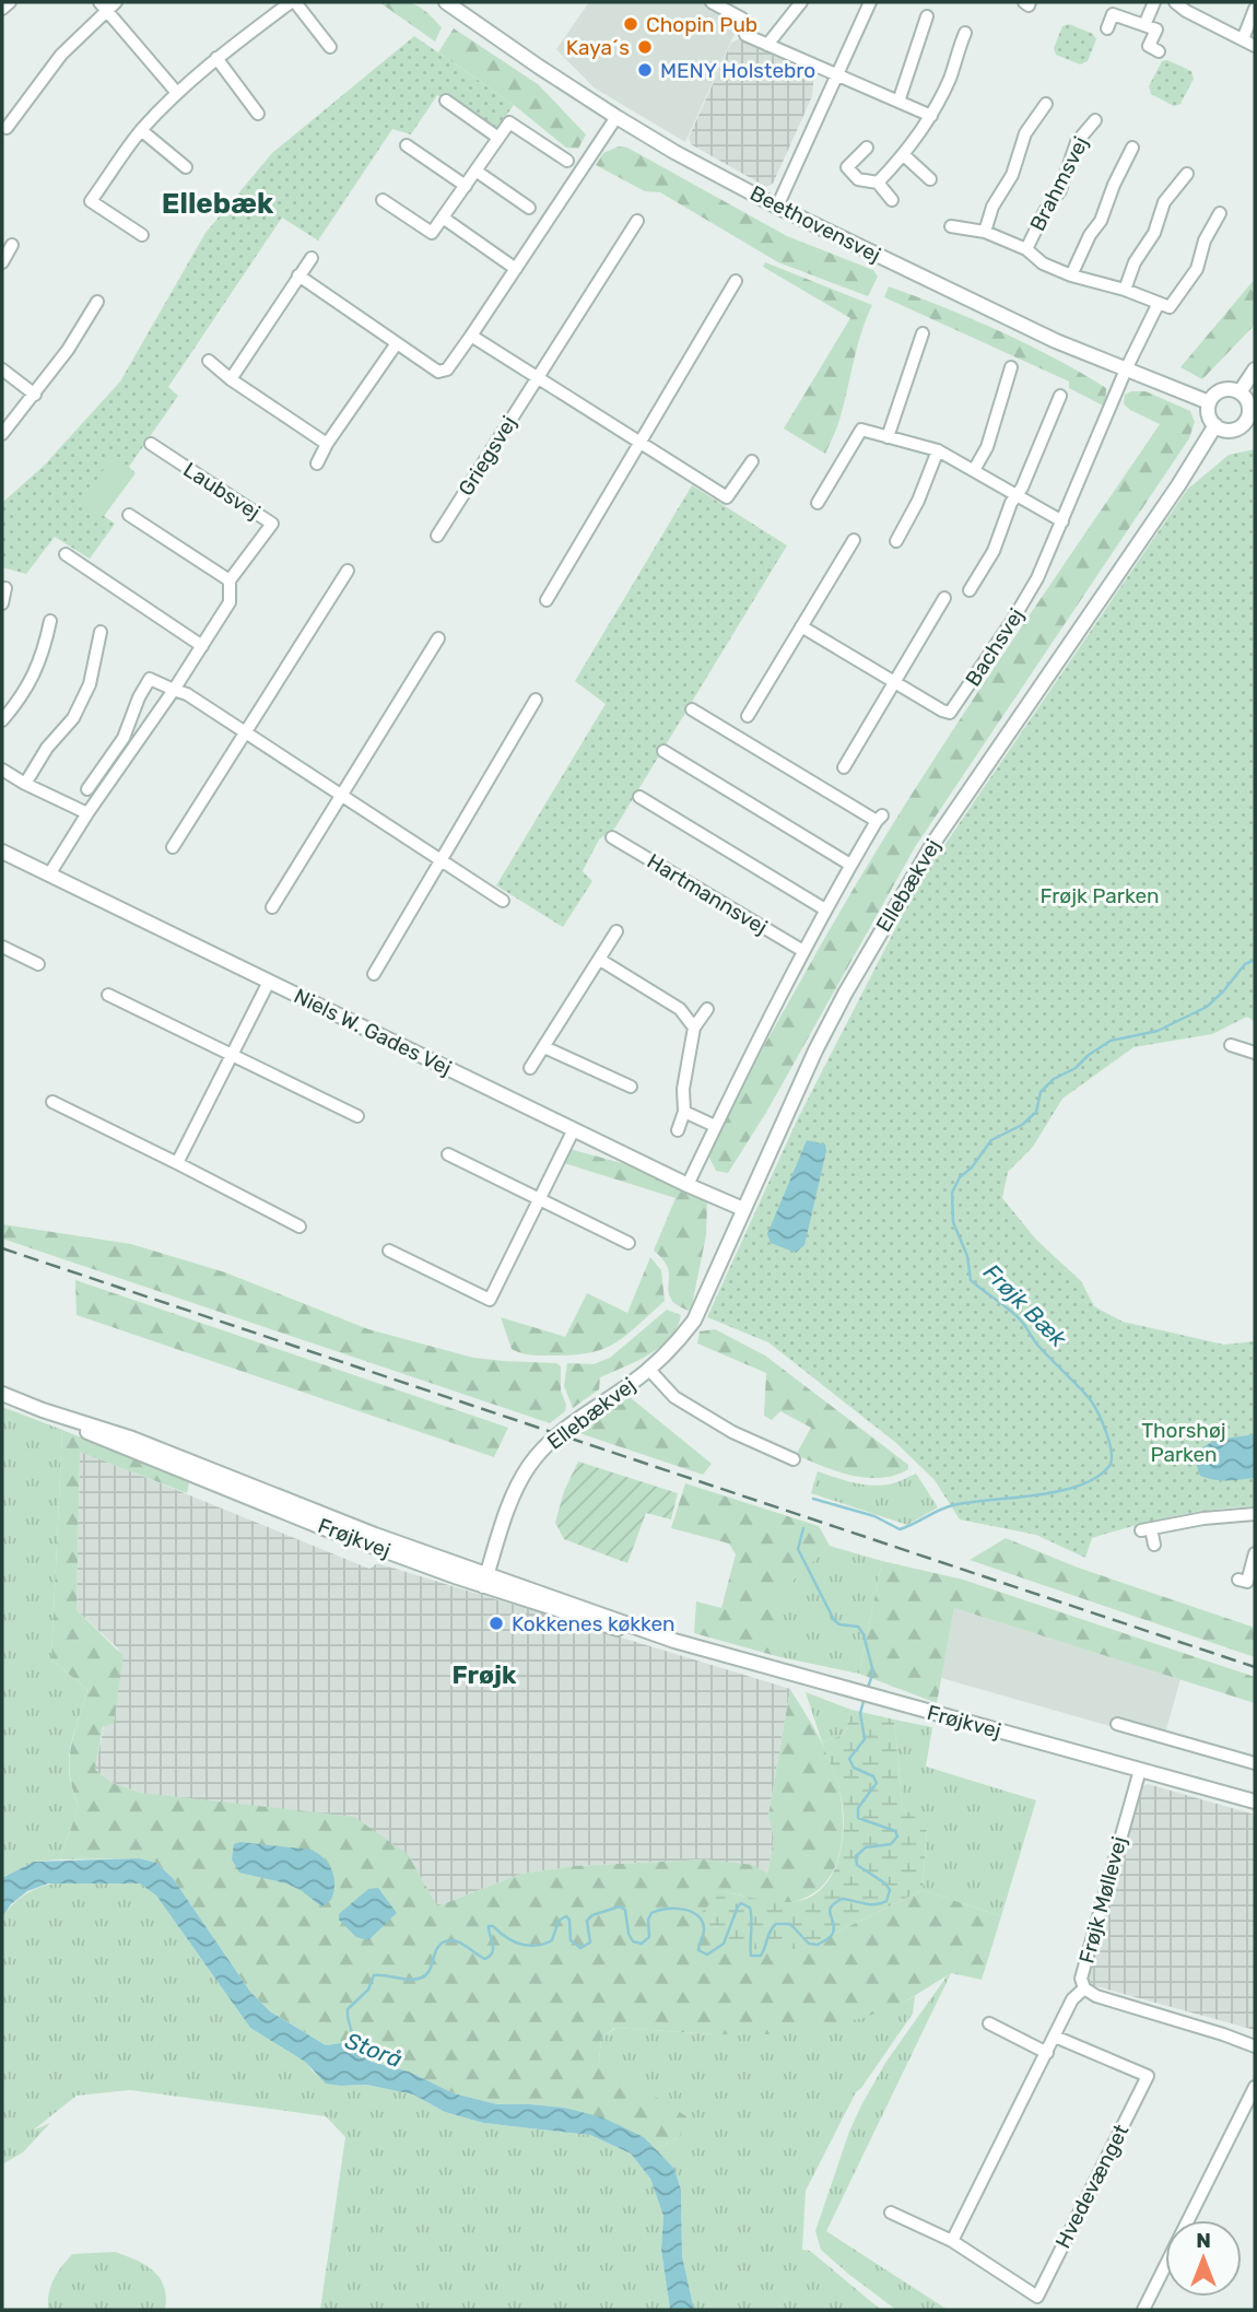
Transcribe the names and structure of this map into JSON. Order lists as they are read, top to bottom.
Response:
{
  "streets": {
    "street": [
      "Brahmsvej",
      "Beethovensvej",
      "Griegsvej",
      "Laubsvej",
      "Bachsvej",
      "Ellebækvej",
      "Hartmannsvej",
      "Niels W. Gades Vej",
      "Frøjkvej",
      "Frøjk Møllevej",
      "Hvedevænget"
    ]
  },
  "crossings": [
    ["Beethovensvej", "Bachsvej"],
    ["Beethovensvej", "Ellebækvej"],
    ["Laubsvej", "Niels W. Gades Vej"],
    ["Ellebækvej", "Niels W. Gades Vej"],
    ["Ellebækvej", "Frøjkvej"],
    ["Frøjkvej", "Frøjk Møllevej"]
  ],
  "districts": ["Ellebæk", "Frøjk"],
  "water": ["Frøjk Bæk", "Storå"],
  "parks": ["Frøjk Parken", "Thorshøj Parken"],
  "places": [
    "Chopin Pub",
    "Kaya´s",
    "MENY Holstebro",
    "Kokkenes køkken"
  ],
  "north": "top"
}
